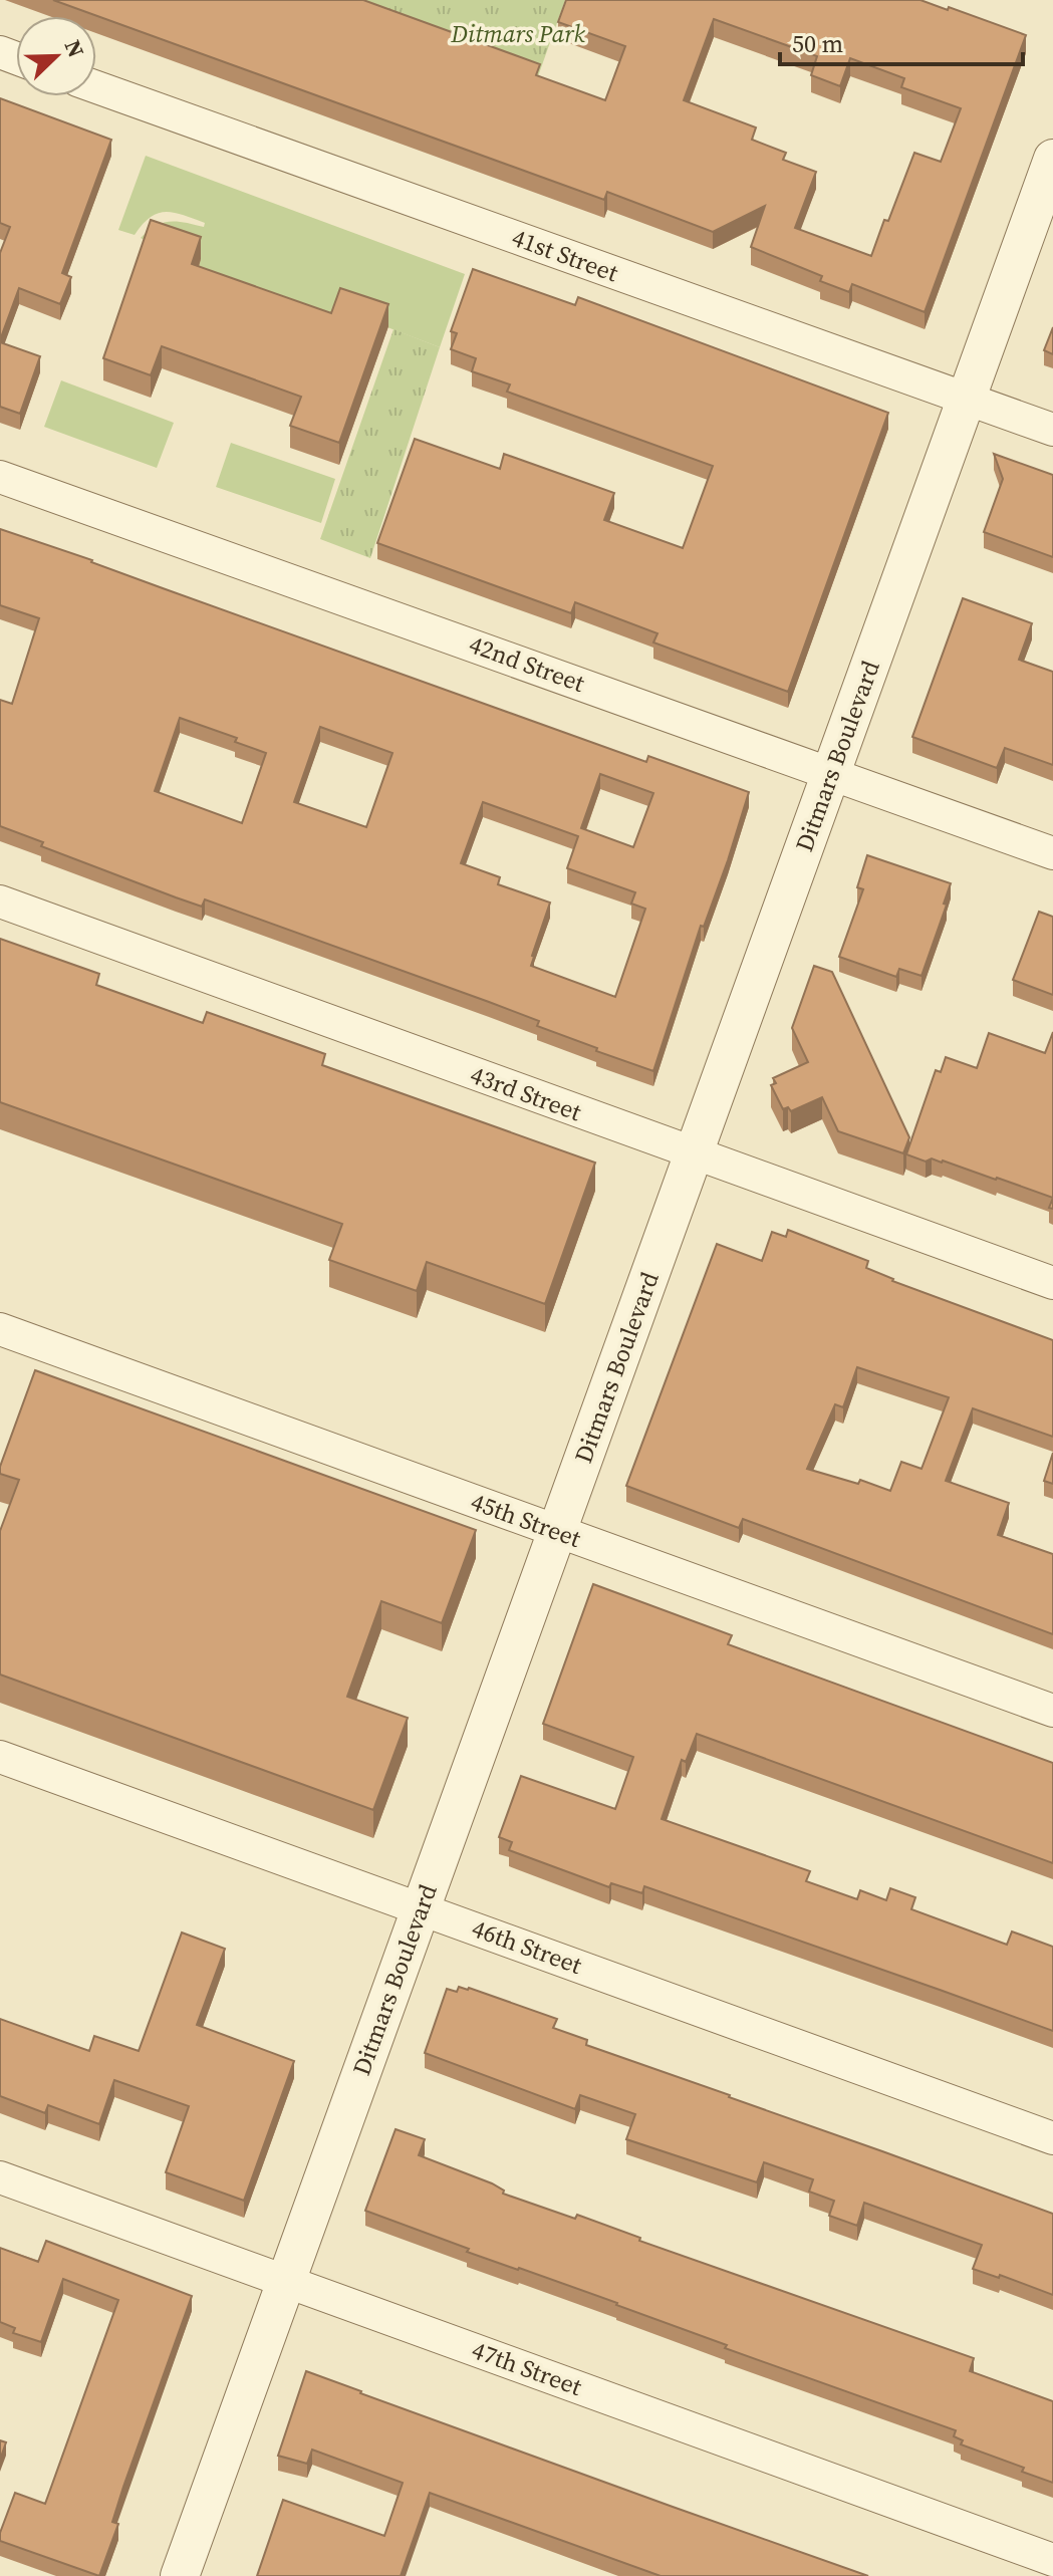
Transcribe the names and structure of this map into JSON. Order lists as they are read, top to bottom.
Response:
{
  "streets": {
    "street": [
      "41st Street",
      "42nd Street",
      "Ditmars Boulevard",
      "43rd Street",
      "45th Street",
      "46th Street",
      "47th Street"
    ]
  },
  "crossings": [
    ["41st Street", "Ditmars Boulevard"],
    ["42nd Street", "Ditmars Boulevard"],
    ["Ditmars Boulevard", "43rd Street"],
    ["Ditmars Boulevard", "45th Street"],
    ["Ditmars Boulevard", "46th Street"],
    ["Ditmars Boulevard", "47th Street"]
  ],
  "parks": ["Ditmars Park"],
  "scale_bar": "50 m",
  "north": "top right"
}
